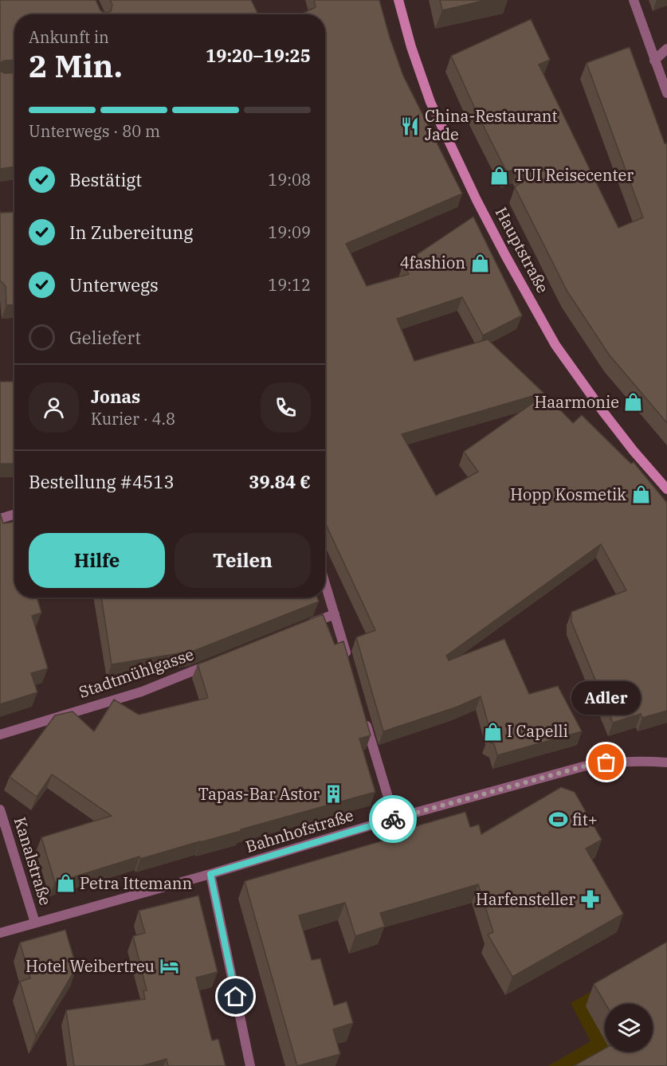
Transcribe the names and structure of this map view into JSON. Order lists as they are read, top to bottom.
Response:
{
  "streets": {
    "street": [
      "Hauptstraße",
      "Stadtmühlgasse",
      "Bahnhofstraße",
      "Kanalstraße"
    ]
  },
  "crossings": [
    ["Bahnhofstraße", "Kanalstraße"]
  ],
  "places": {
    "restaurant": ["China-Restaurant Jade"],
    "shop": [
      "TUI Reisecenter",
      "4fashion",
      "Haarmonie",
      "Hopp Kosmetik",
      "I Capelli",
      "Petra Ittemann"
    ],
    "other": ["Adler"],
    "building": ["Tapas-Bar Astor"],
    "sports": ["fit+"],
    "pharmacy": ["Harfensteller"],
    "hotel": ["Hotel Weibertreu"]
  },
  "page": {
    "heading": ["2 Min.", "Ankunft in", "19:20–19:25"],
    "panel": [
      "Jonas",
      "Kurier · 4.8",
      "Bestellung #4513",
      "39.84 €"
    ],
    "bar": "Unterwegs · 80 m",
    "list": [
      ["Bestätigt", "19:08"],
      ["In Zubereitung", "19:09"],
      ["Unterwegs", "19:12"],
      "Geliefert"
    ],
    "buttons": ["Hilfe", "Teilen"],
    "bubble": "Adler"
  }
}
